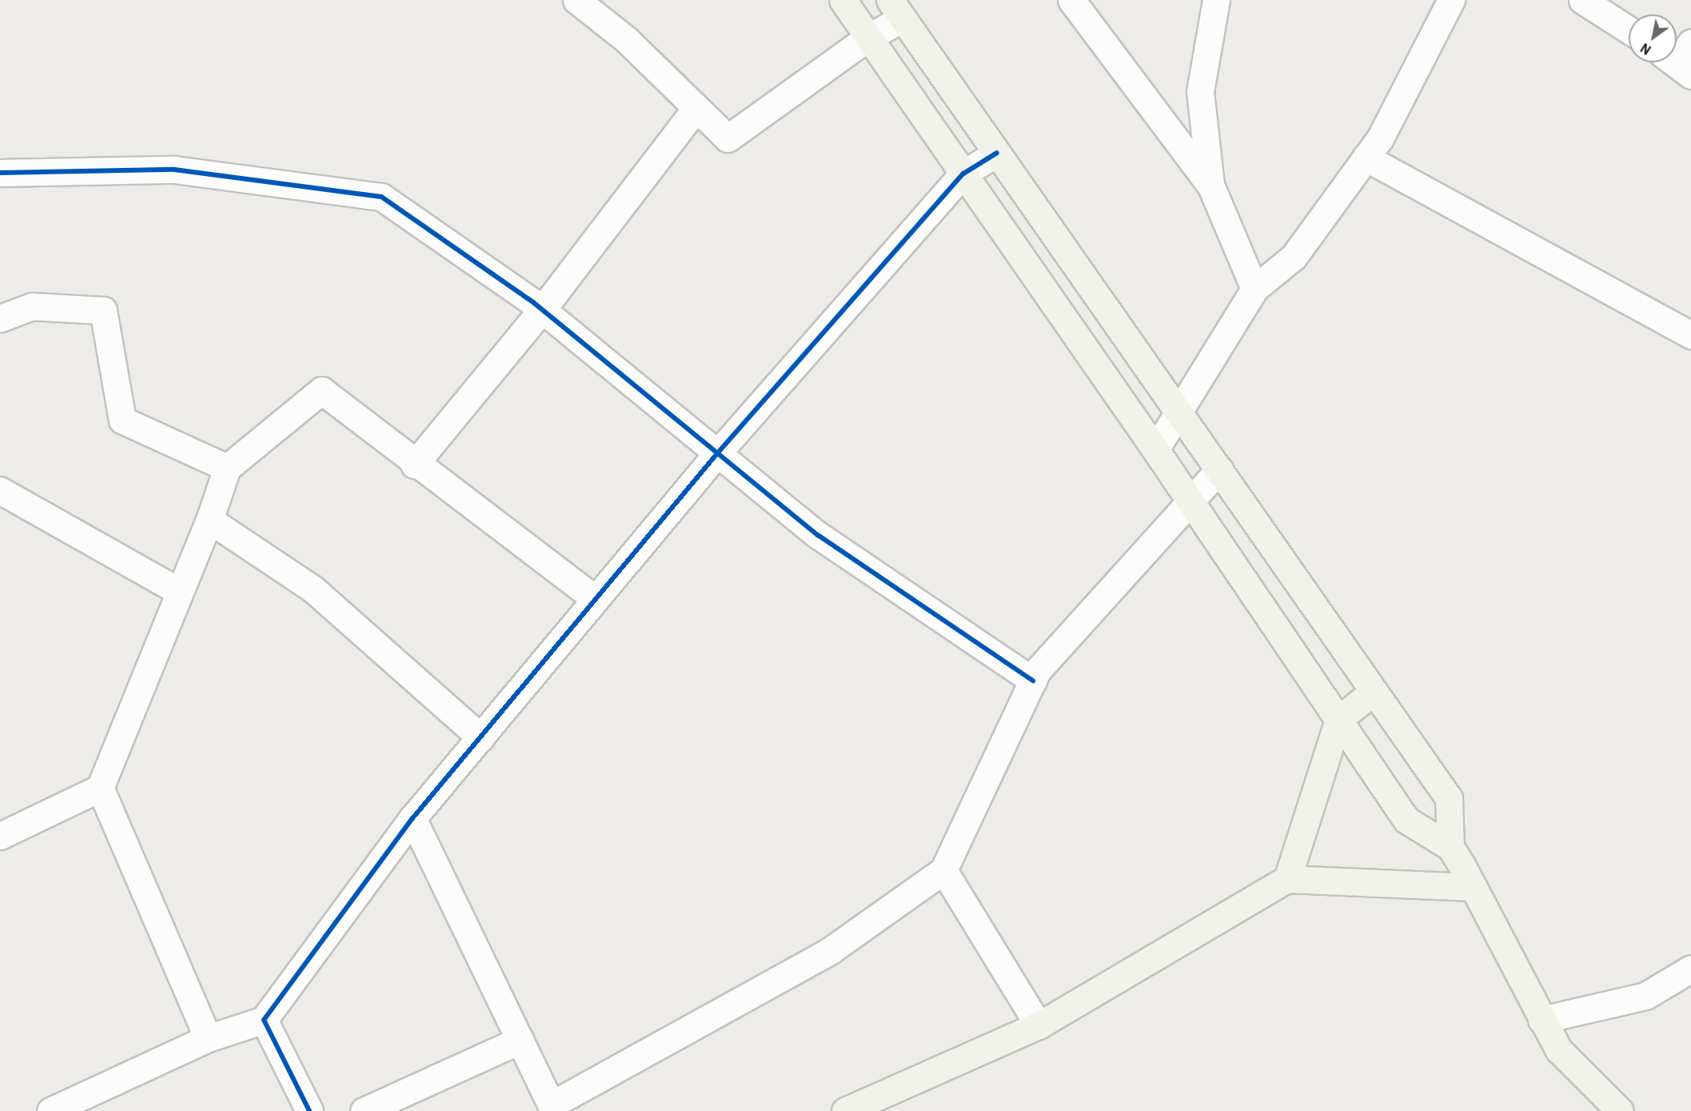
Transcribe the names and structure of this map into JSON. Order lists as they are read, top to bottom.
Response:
{
  "north": "bottom left"
}
